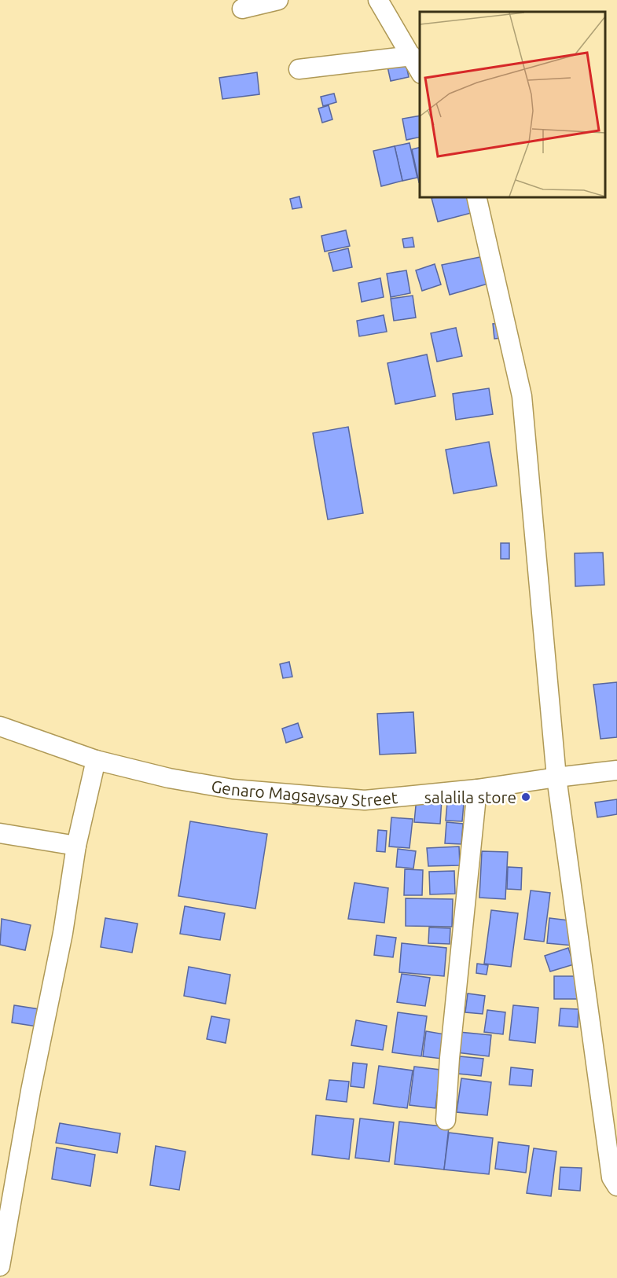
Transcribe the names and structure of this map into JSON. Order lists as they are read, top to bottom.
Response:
{
  "streets": {
    "street": ["Genaro Magsaysay Street"]
  },
  "places": ["salalila store"]
}
